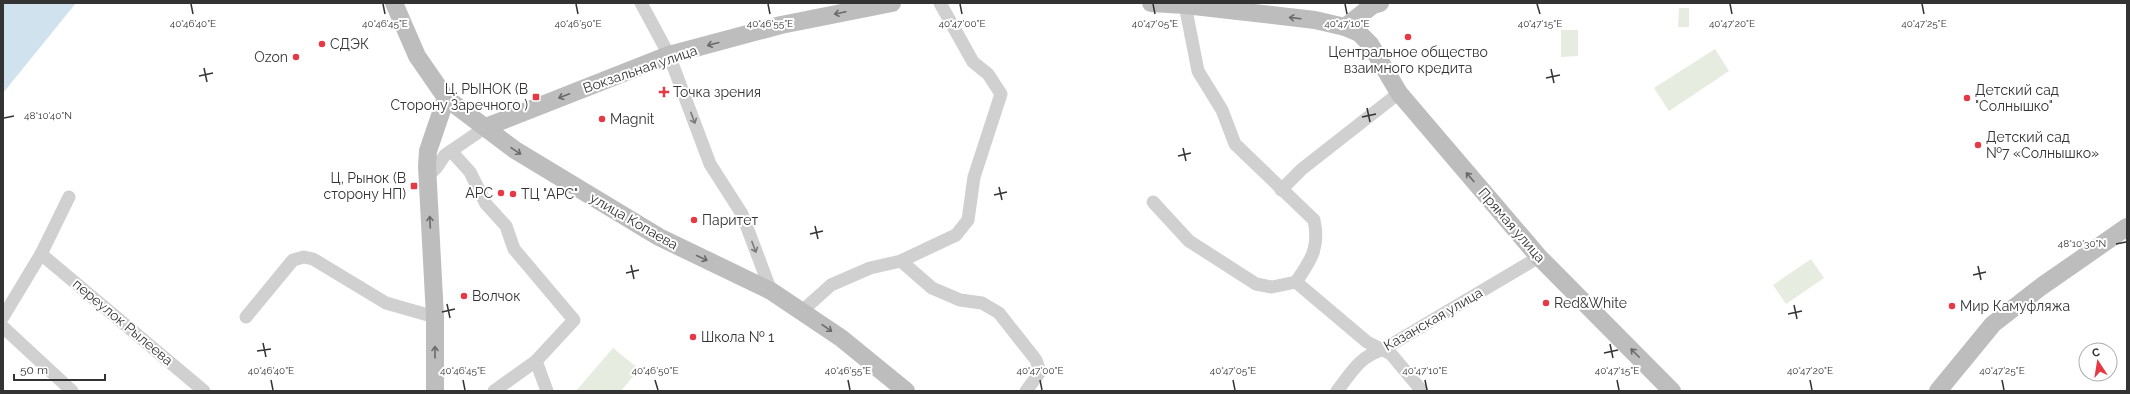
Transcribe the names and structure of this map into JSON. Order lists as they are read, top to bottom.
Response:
{
  "streets": {
    "main road": ["Вокзальная улица", "улица Копаева", "Прямая улица"],
    "street": ["Казанская улица", "переулок Рылеева"]
  },
  "crossings": [
    ["Вокзальная улица", "улица Копаева"],
    ["Прямая улица", "Казанская улица"]
  ],
  "one_way": ["Вокзальная улица", "улица Копаева", "Прямая улица"],
  "places": {
    "other": [
      "Центральное общество взаимного кредита",
      "СДЭК",
      "Ozon",
      "Детский сад \"Солнышко\"",
      "Magnit",
      "Детский сад №7 «Солнышко»",
      "АРС",
      "ТЦ \"АРС\"",
      "Паритет",
      "Волчок",
      "Red&White",
      "Мир Камуфляжа",
      "Школа № 1"
    ],
    "health": ["Точка зрения"],
    "transit": ["Ц. РЫНОК (В Сторону Заречного )", "Ц, Рынок (В сторону НП)"]
  },
  "scale_bar": "50 m",
  "north": "top",
  "coordinates": [
    "40°46'40\"E",
    "40°46'45\"E",
    "40°46'50\"E",
    "40°46'55\"E",
    "40°47'00\"E",
    "40°47'05\"E",
    "40°47'10\"E",
    "40°47'15\"E",
    "40°47'20\"E",
    "40°47'25\"E",
    "48°10'40\"N",
    "48°10'30\"N"
  ]
}
